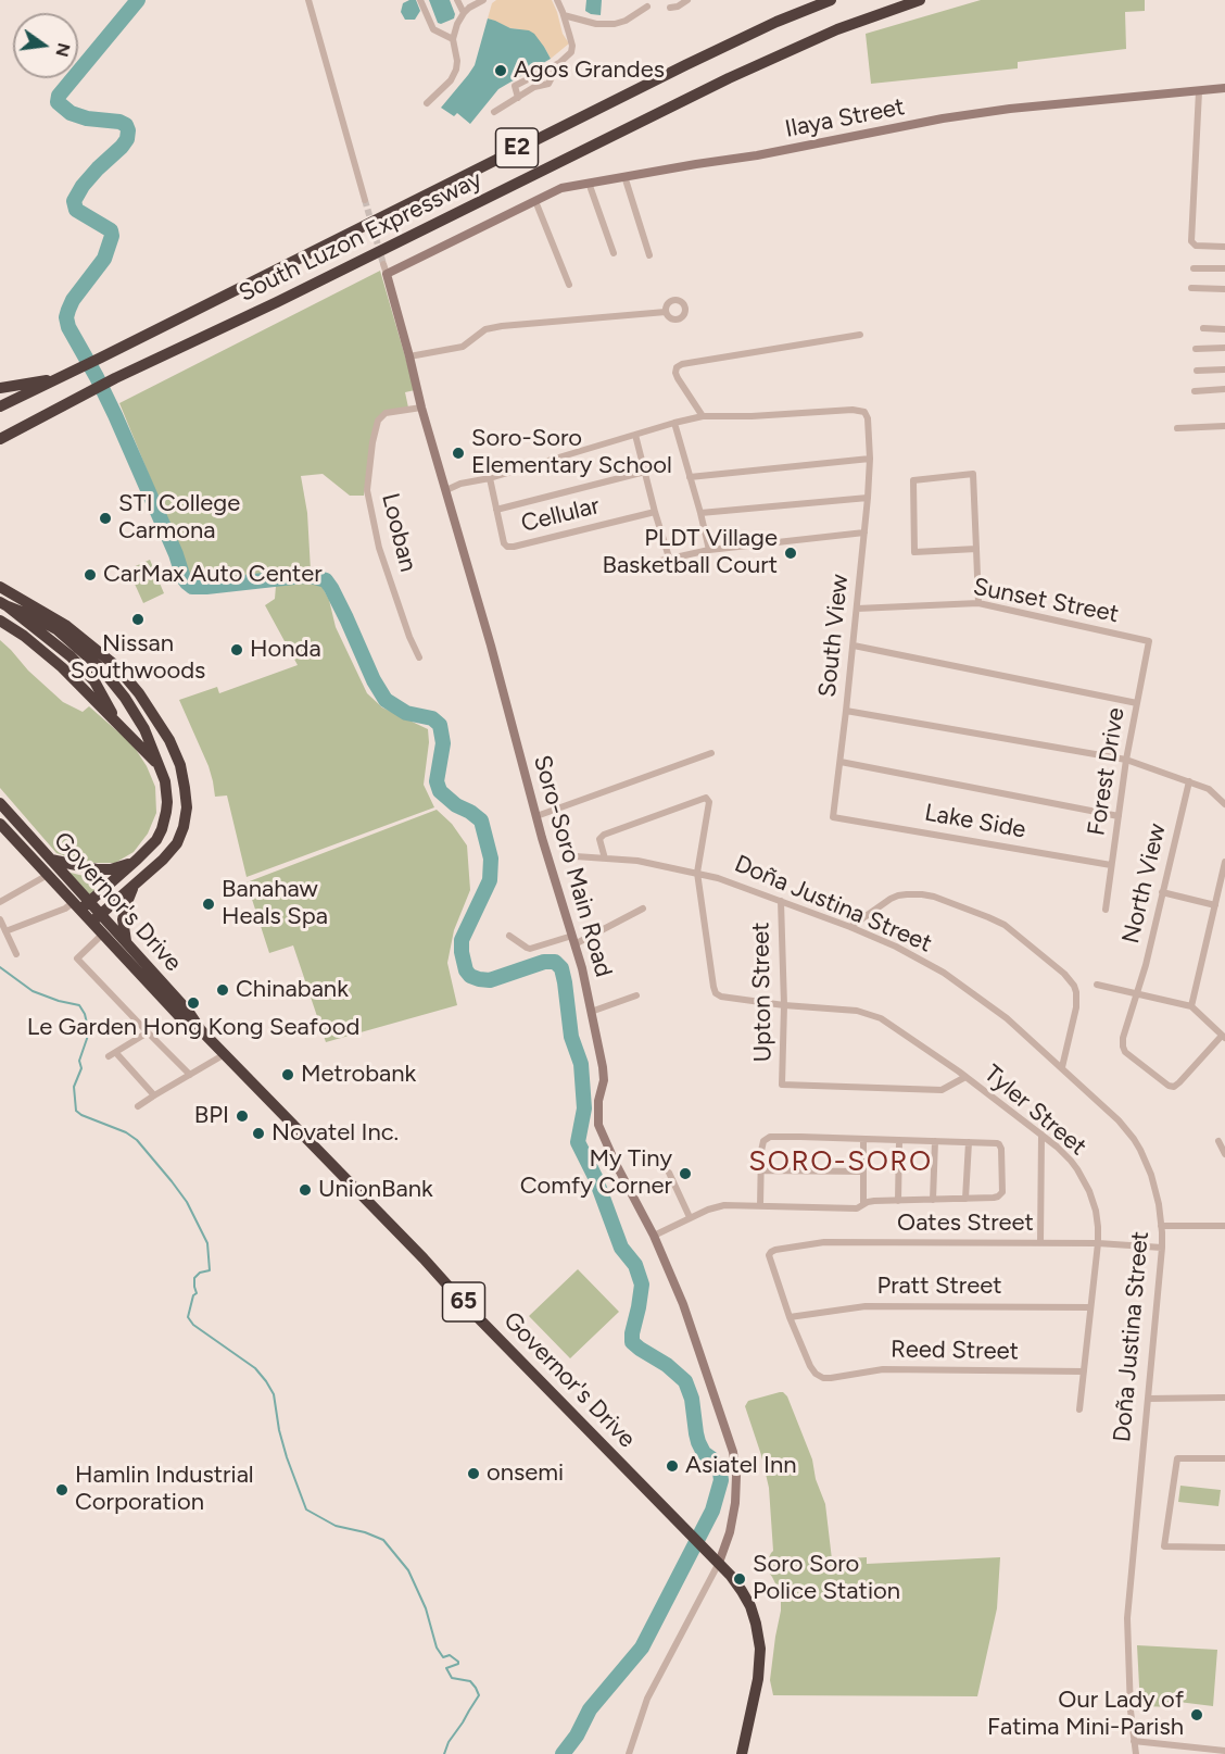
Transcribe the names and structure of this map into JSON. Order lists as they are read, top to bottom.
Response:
{
  "streets": {
    "highway": [
      "E2",
      "South Luzon Expressway",
      "Governor's Drive",
      "65"
    ],
    "street": [
      "Ilaya Street",
      "Cellular",
      "Looban",
      "Sunset Street",
      "South View",
      "Forest Drive",
      "Lake Side",
      "Soro-Soro Main Road",
      "North View",
      "Doña Justina Street",
      "Upton Street",
      "Tyler Street",
      "Oates Street",
      "Pratt Street",
      "Reed Street"
    ]
  },
  "crossings": [
    ["Ilaya Street", "Soro-Soro Main Road"],
    ["Looban", "Soro-Soro Main Road"],
    ["Sunset Street", "South View"],
    ["Sunset Street", "Forest Drive"],
    ["South View", "Lake Side"],
    ["Forest Drive", "Lake Side"],
    ["Soro-Soro Main Road", "Governor's Drive"],
    ["Soro-Soro Main Road", "65"],
    ["Governor's Drive", "65"],
    ["Doña Justina Street", "Upton Street"],
    ["Doña Justina Street", "Tyler Street"],
    ["Doña Justina Street", "Oates Street"],
    ["Upton Street", "Tyler Street"],
    ["Tyler Street", "Oates Street"],
    ["Tyler Street", "Pratt Street"],
    ["Tyler Street", "Reed Street"],
    ["Oates Street", "Pratt Street"],
    ["Oates Street", "Reed Street"],
    ["Pratt Street", "Reed Street"]
  ],
  "districts": ["SORO-SORO"],
  "places": [
    "Agos Grandes",
    "Soro-Soro Elementary School",
    "STI College Carmona",
    "PLDT Village Basketball Court",
    "CarMax Auto Center",
    "Nissan Southwoods",
    "Honda",
    "Banahaw Heals Spa",
    "Chinabank",
    "Le Garden Hong Kong Seafood",
    "Metrobank",
    "BPI",
    "Novatel Inc.",
    "My Tiny Comfy Corner",
    "UnionBank",
    "Asiatel Inn",
    "onsemi",
    "Hamlin Industrial Corporation",
    "Soro Soro Police Station",
    "Our Lady of Fatima Mini-Parish"
  ],
  "north": "right"
}
